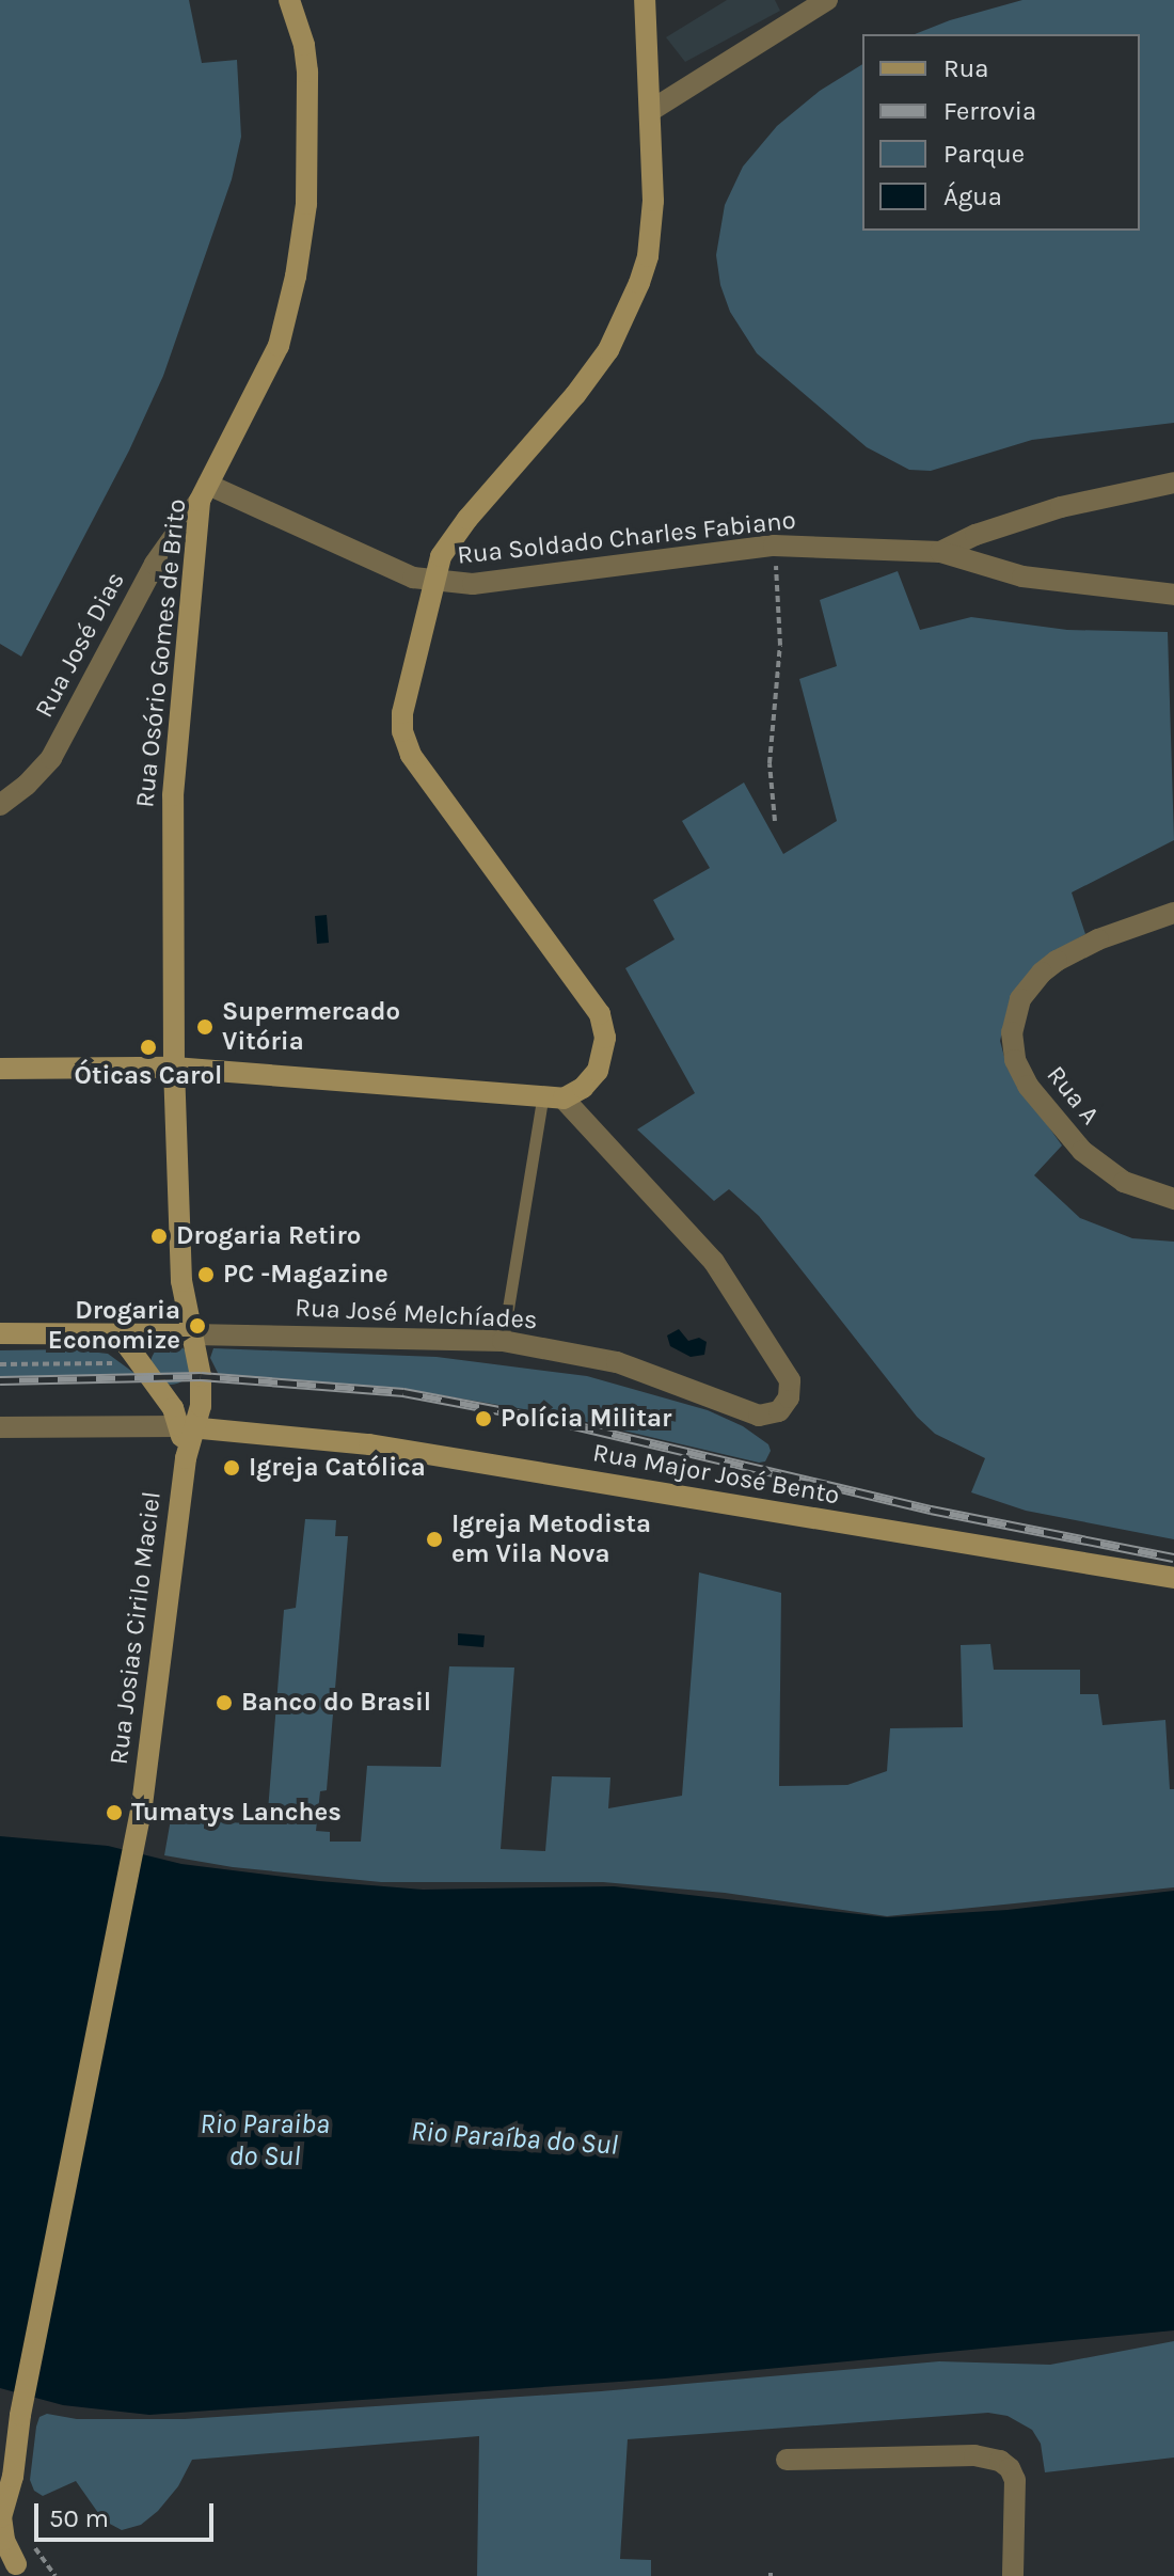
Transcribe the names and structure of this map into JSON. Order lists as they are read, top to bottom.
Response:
{
  "streets": {
    "street": [
      "Rua Soldado Charles Fabiano",
      "Rua José Dias",
      "Rua Osório Gomes de Brito",
      "Rua A",
      "Rua José Melchíades",
      "Rua Major José Bento",
      "Rua Josias Cirilo Maciel"
    ]
  },
  "crossings": [
    ["Rua Soldado Charles Fabiano", "Rua José Dias"],
    ["Rua Soldado Charles Fabiano", "Rua Osório Gomes de Brito"],
    ["Rua José Dias", "Rua Osório Gomes de Brito"],
    ["Rua Osório Gomes de Brito", "Rua José Melchíades"],
    ["Rua Osório Gomes de Brito", "Rua Josias Cirilo Maciel"],
    ["Rua José Melchíades", "Rua Josias Cirilo Maciel"],
    ["Rua Major José Bento", "Rua Josias Cirilo Maciel"]
  ],
  "water": ["Rio Paraiba do Sul", "Rio Paraíba do Sul"],
  "places": [
    "Supermercado Vitória",
    "Óticas Carol",
    "Drogaria Retiro",
    "PC -Magazine",
    "Drogaria Economize",
    "Polícia Militar",
    "Igreja Católica",
    "Igreja Metodista em Vila Nova",
    "Banco do Brasil",
    "Tumatys Lanches"
  ],
  "legend": [
    "Rua",
    "Ferrovia",
    "Parque",
    "Água"
  ],
  "scale_bar": "50 m"
}
